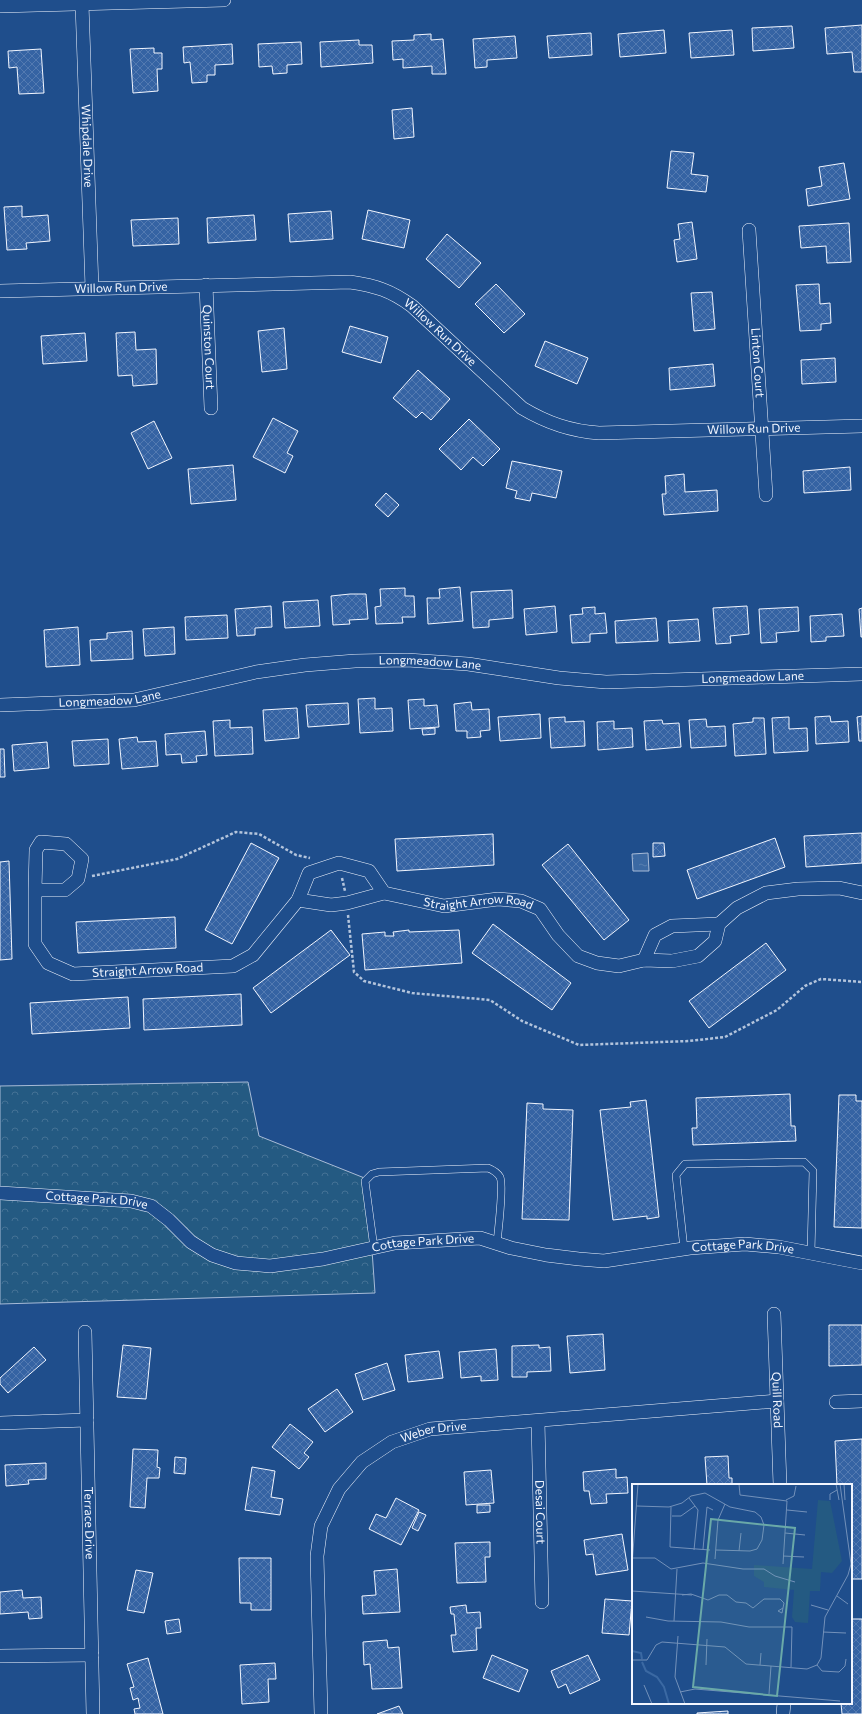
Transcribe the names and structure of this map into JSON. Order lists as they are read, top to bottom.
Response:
{
  "streets": {
    "street": [
      "Whipdale Drive",
      "Willow Run Drive",
      "Quinston Court",
      "Linton Court",
      "Longmeadow Lane",
      "Straight Arrow Road",
      "Cottage Park Drive",
      "Quill Road",
      "Weber Drive",
      "Desai Court",
      "Terrace Drive"
    ]
  },
  "crossings": [
    ["Whipdale Drive", "Willow Run Drive"],
    ["Willow Run Drive", "Quinston Court"],
    ["Willow Run Drive", "Linton Court"],
    ["Quill Road", "Weber Drive"],
    ["Weber Drive", "Desai Court"]
  ]
}
